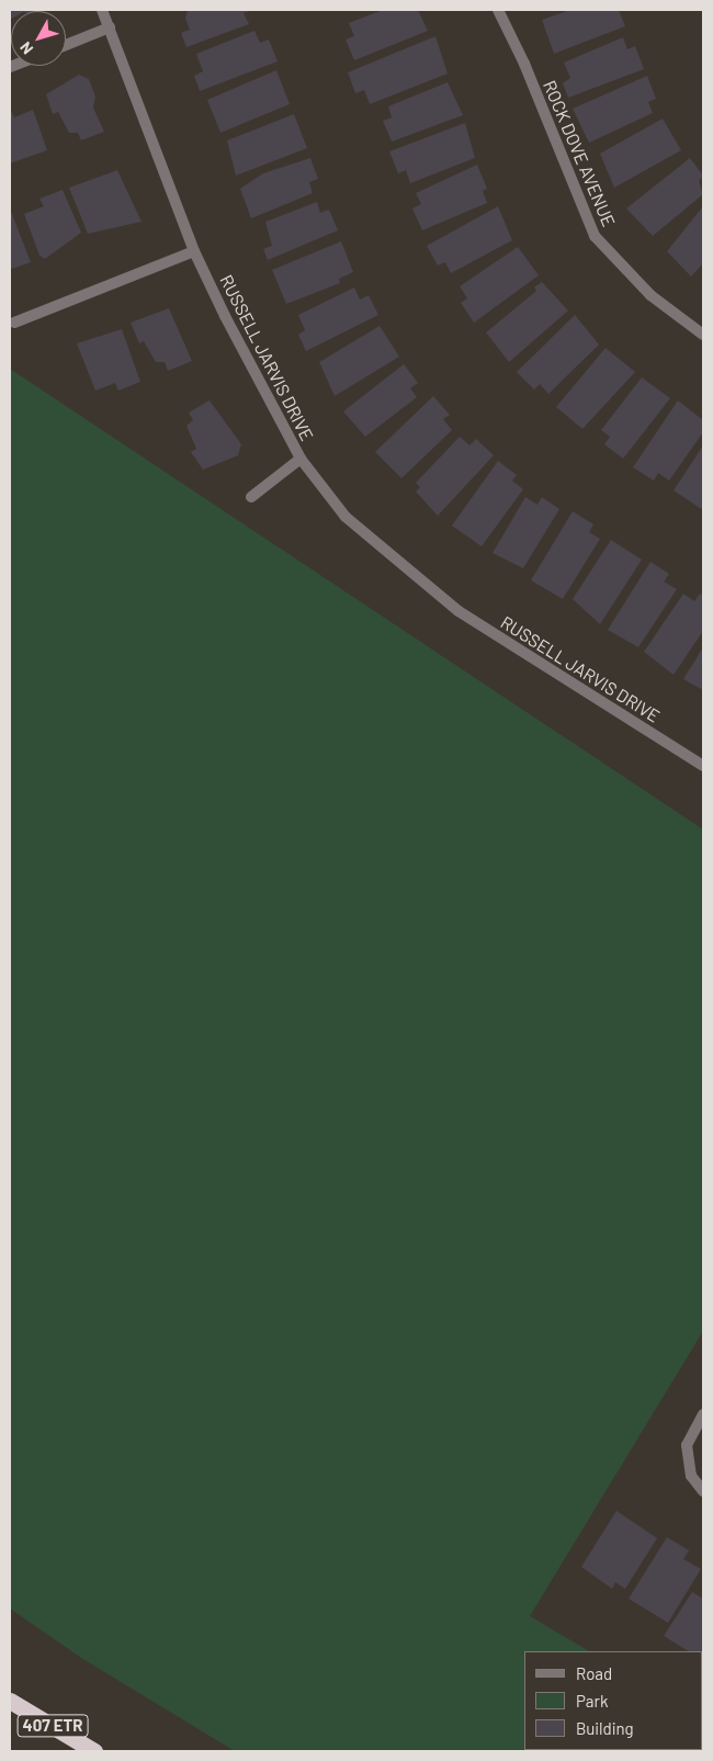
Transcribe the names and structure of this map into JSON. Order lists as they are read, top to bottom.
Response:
{
  "streets": {
    "highway": ["407 ETR"],
    "street": ["ROCK DOVE AVENUE", "RUSSELL JARVIS DRIVE"]
  },
  "legend": ["Road", "Park", "Building"],
  "north": "bottom left"
}
